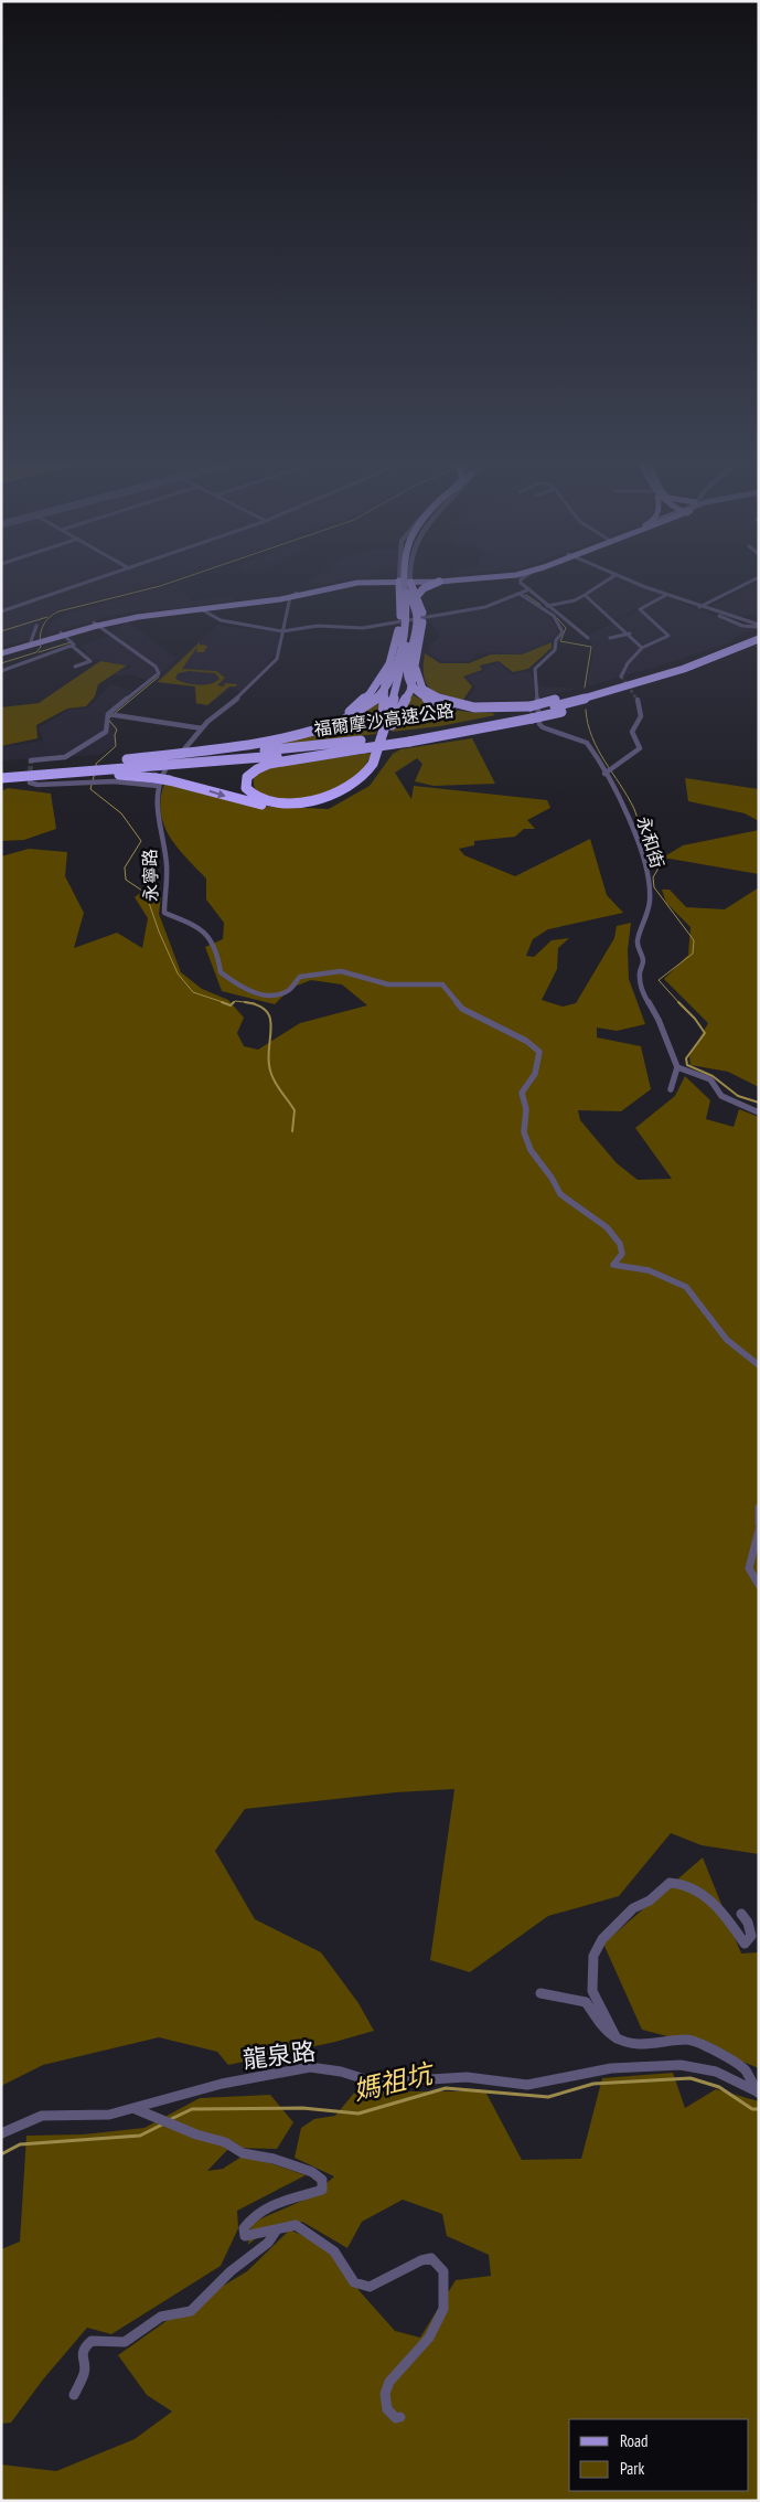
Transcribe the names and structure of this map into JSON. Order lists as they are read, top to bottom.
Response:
{
  "streets": {
    "highway": ["福爾摩沙高速公路"],
    "street": ["永和街", "永寧路", "龍泉路"]
  },
  "water": ["媽祖坑"],
  "legend": ["Road", "Park"]
}
